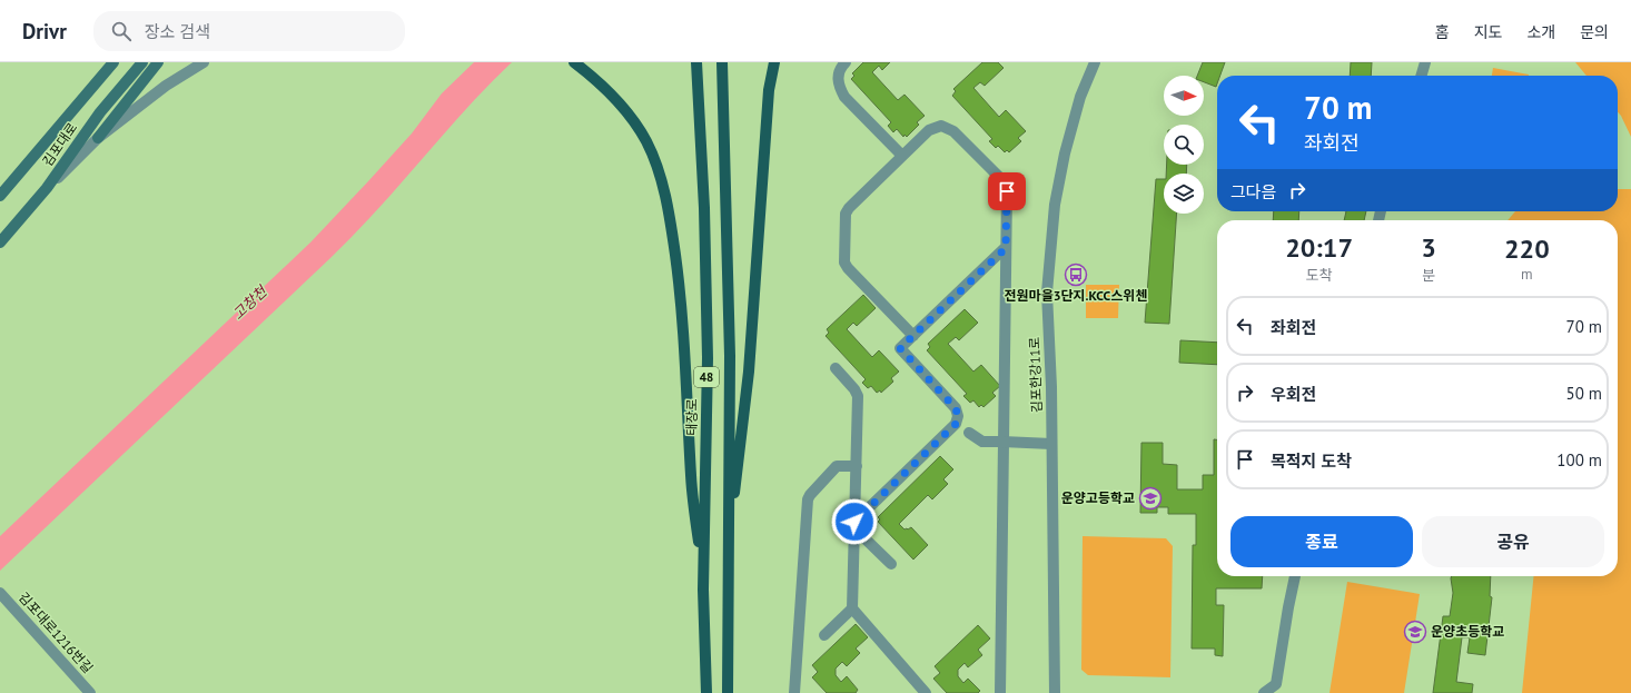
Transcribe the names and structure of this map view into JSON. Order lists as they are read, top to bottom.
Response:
{
  "streets": {
    "main road": ["김포대로", "48", "태장로"],
    "street": ["김포한강11로", "김포대로1216번길"]
  },
  "water": ["고창천"],
  "places": {
    "bus stop": ["전원마을3단지.KCC스위첸"],
    "school or university": ["운양고등학교", "운양초등학교"]
  },
  "north": "right",
  "page": {
    "header": "Drivr",
    "search": "장소 검색",
    "nav": [
      "홈",
      "지도",
      "소개",
      "문의"
    ],
    "turn": ["70 m", "좌회전"],
    "then": "그다음",
    "eta": [
      "20:17",
      "도착",
      "3",
      "분",
      "220",
      "m"
    ],
    "list": [
      {
        "name": "좌회전",
        "value": "70 m"
      },
      {
        "name": "우회전",
        "value": "50 m"
      },
      {
        "name": "목적지 도착",
        "value": "100 m"
      }
    ],
    "buttons": ["종료", "공유"]
  }
}
